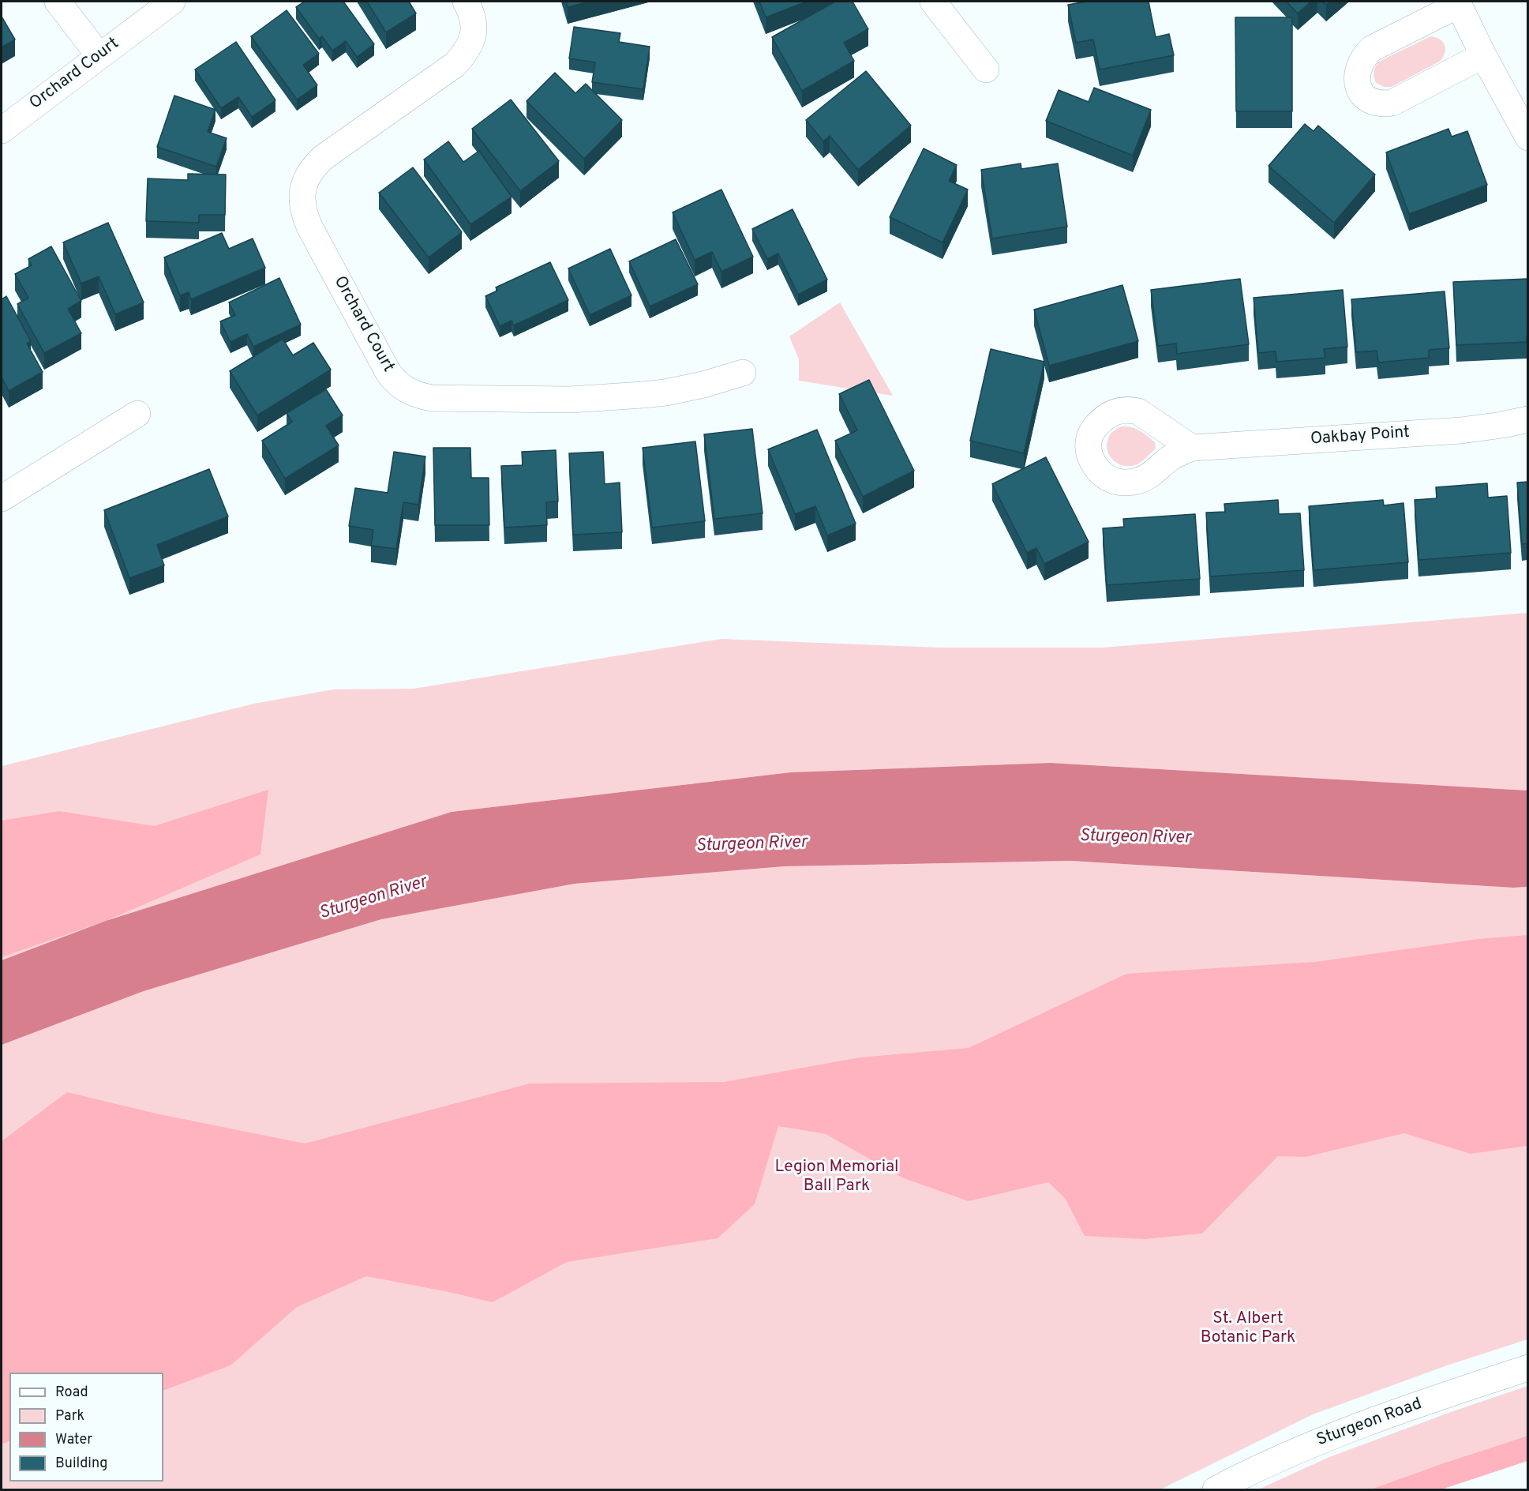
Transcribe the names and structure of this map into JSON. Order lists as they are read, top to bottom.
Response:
{
  "streets": {
    "street": ["Orchard Court", "Oakbay Point", "Sturgeon Road"]
  },
  "water": ["Sturgeon River"],
  "parks": ["Legion Memorial Ball Park", "St. Albert Botanic Park"],
  "legend": [
    "Road",
    "Park",
    "Water",
    "Building"
  ]
}
